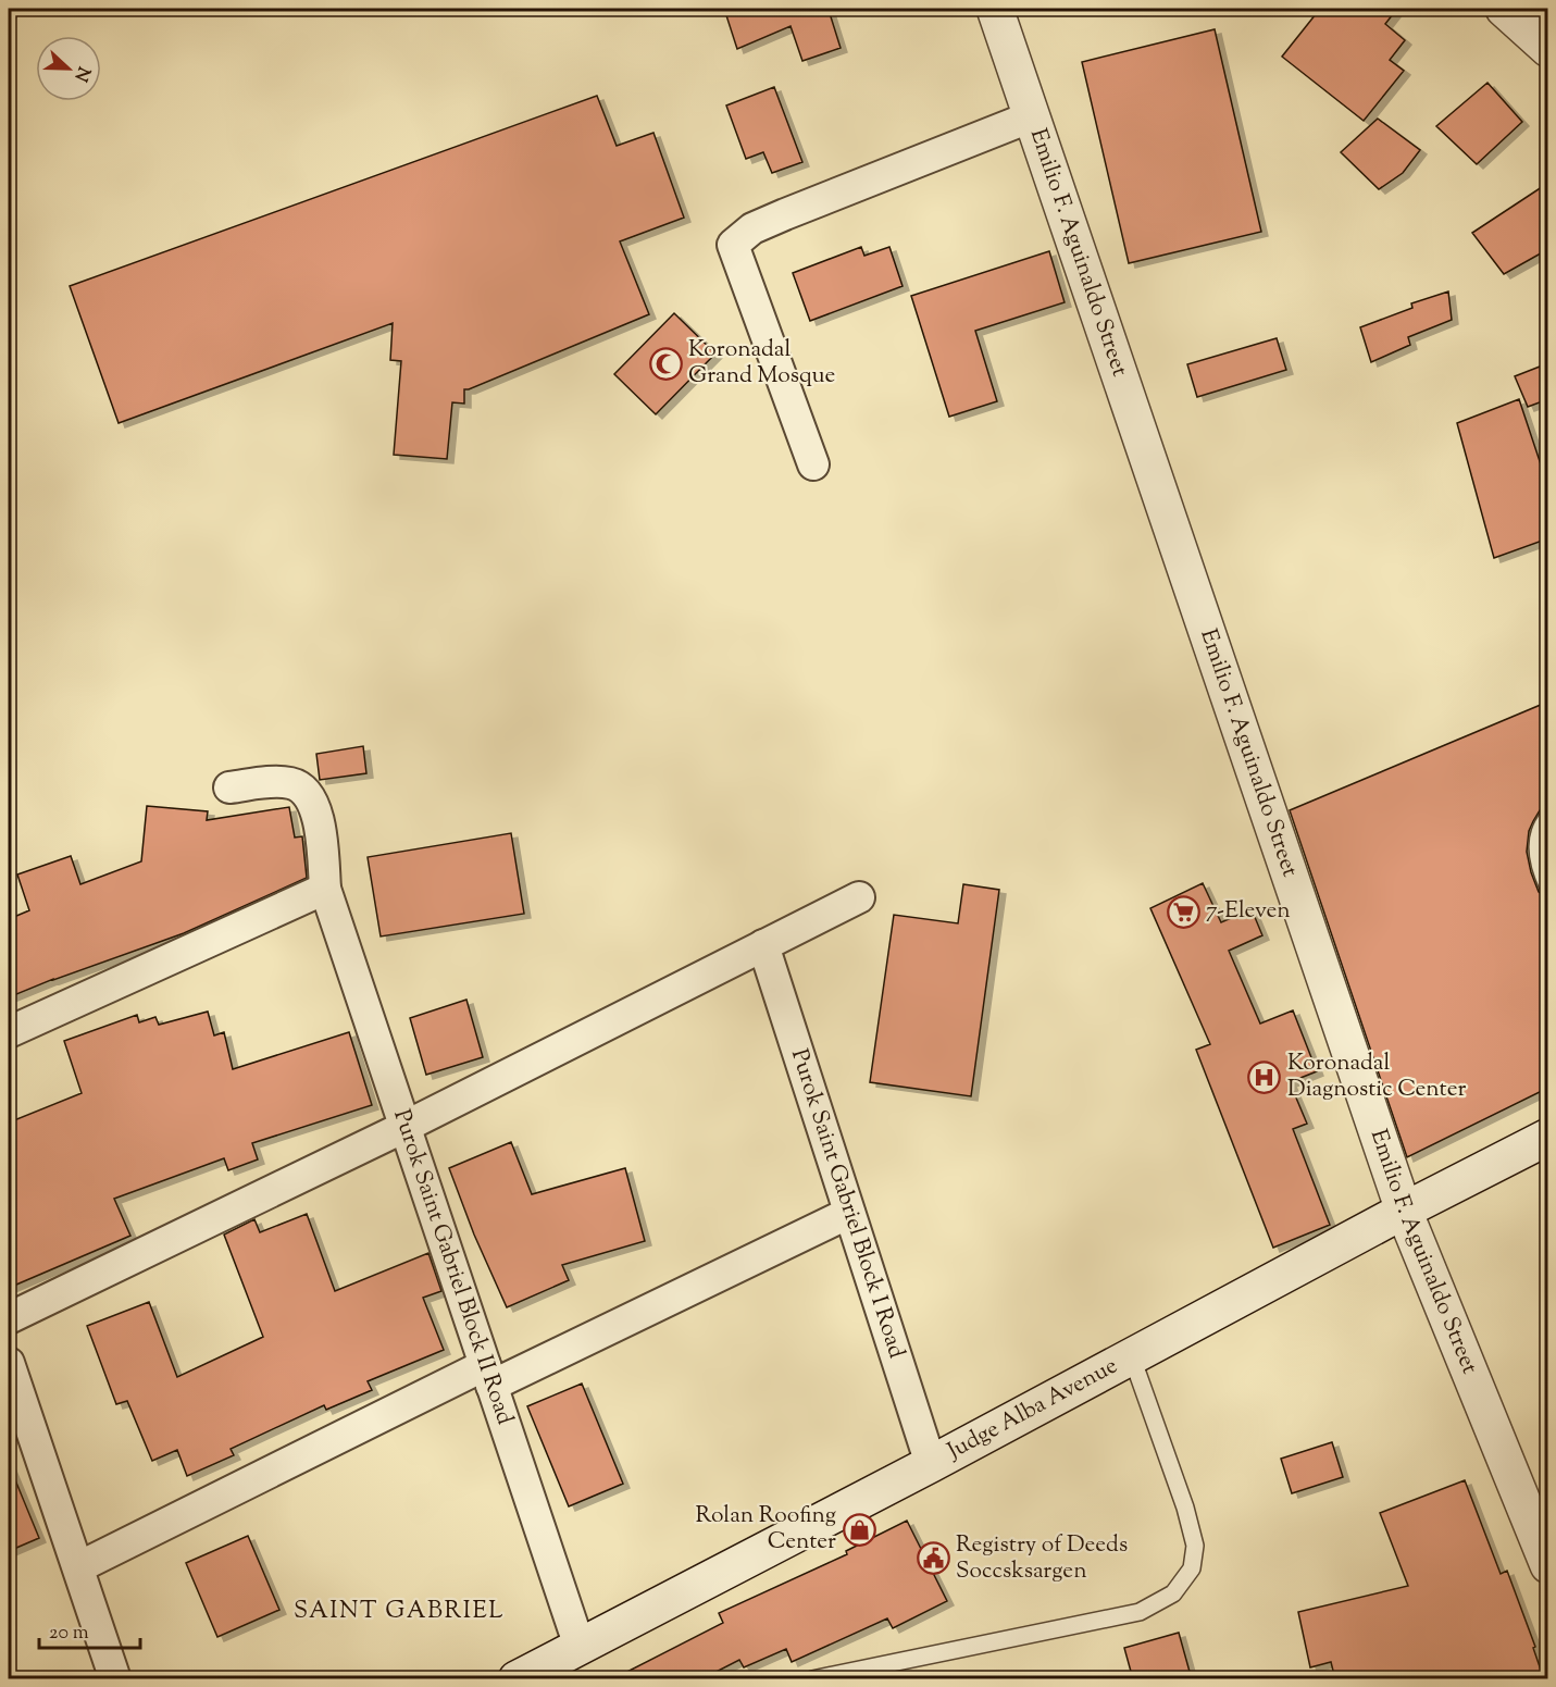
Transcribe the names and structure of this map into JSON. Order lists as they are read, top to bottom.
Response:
{
  "streets": {
    "street": [
      "Emilio F. Aguinaldo Street",
      "Purok Saint Gabriel Block I Road",
      "Purok Saint Gabriel Block II Road",
      "Judge Alba Avenue"
    ]
  },
  "crossings": [
    ["Emilio F. Aguinaldo Street", "Judge Alba Avenue"],
    ["Purok Saint Gabriel Block I Road", "Judge Alba Avenue"],
    ["Purok Saint Gabriel Block II Road", "Judge Alba Avenue"]
  ],
  "districts": ["SAINT GABRIEL"],
  "places": {
    "mosque": ["Koronadal Grand Mosque"],
    "supermarket": ["7-Eleven"],
    "hospital": ["Koronadal Diagnostic Center"],
    "shop": ["Rolan Roofing Center"],
    "public building": ["Registry of Deeds Soccsksargen"]
  },
  "scale_bar": "20 m",
  "north": "right"
}
